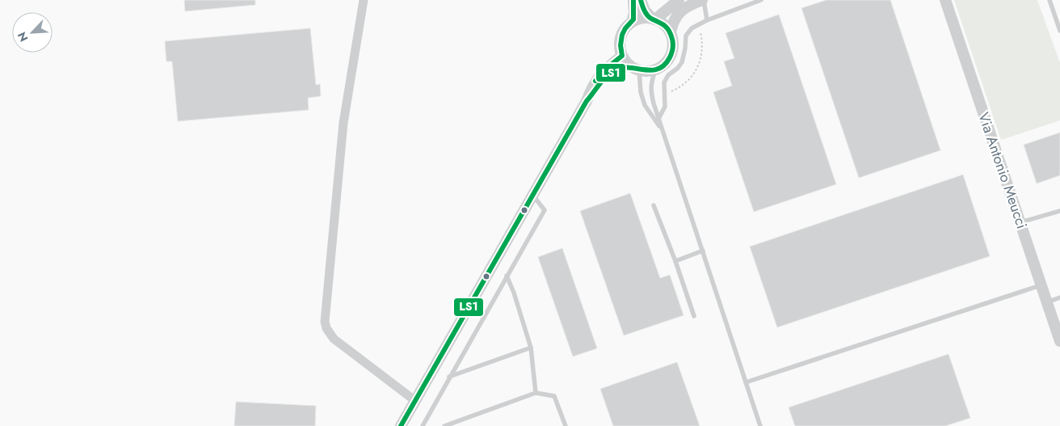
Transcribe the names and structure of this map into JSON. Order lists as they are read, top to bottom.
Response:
{
  "streets": {
    "street": ["Via Antonio Meucci"]
  },
  "lines": ["transit line LS1"],
  "north": "bottom left"
}
